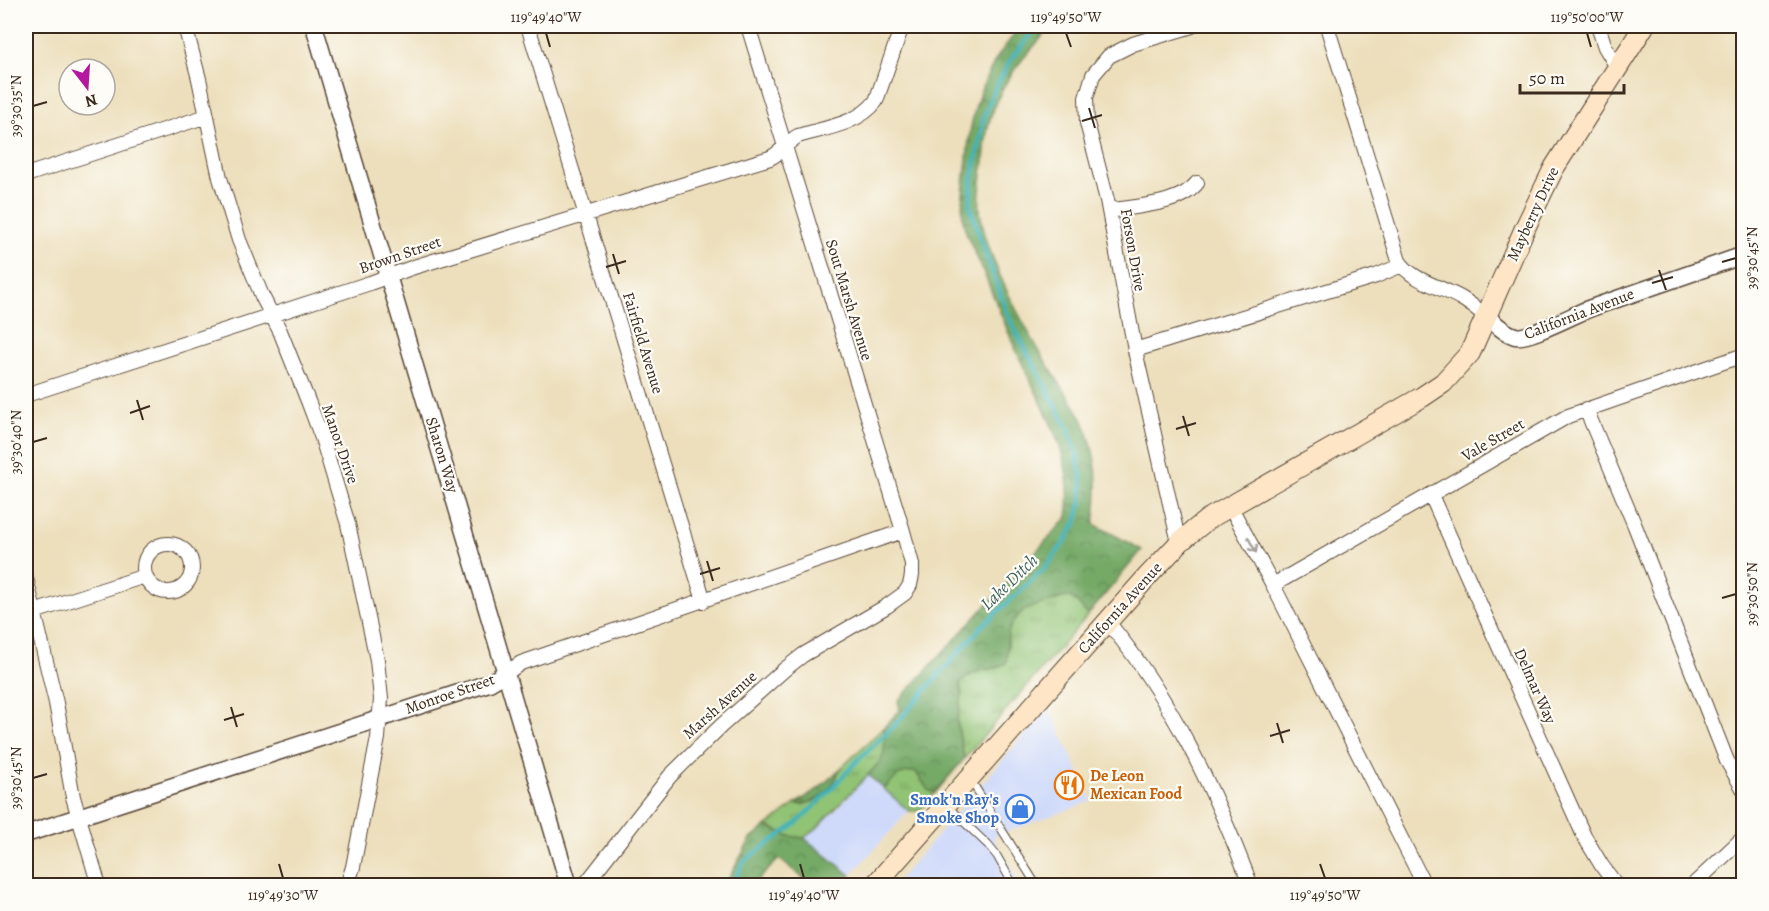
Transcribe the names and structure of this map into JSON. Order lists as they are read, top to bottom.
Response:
{
  "streets": {
    "main road": ["Mayberry Drive", "California Avenue"],
    "street": [
      "Forson Drive",
      "Brown Street",
      "Sout Marsh Avenue",
      "Fairfield Avenue",
      "Vale Street",
      "Manor Drive",
      "Sharon Way",
      "Delmar Way",
      "Monroe Street",
      "Marsh Avenue"
    ]
  },
  "crossings": [
    ["Mayberry Drive", "California Avenue"],
    ["Forson Drive", "California Avenue"],
    ["Brown Street", "Sout Marsh Avenue"],
    ["Brown Street", "Fairfield Avenue"],
    ["Brown Street", "Manor Drive"],
    ["Brown Street", "Sharon Way"],
    ["Sout Marsh Avenue", "Monroe Street"],
    ["Sout Marsh Avenue", "Marsh Avenue"],
    ["Fairfield Avenue", "Monroe Street"],
    ["Vale Street", "Delmar Way"],
    ["Manor Drive", "Monroe Street"],
    ["Sharon Way", "Monroe Street"]
  ],
  "water": ["Lake Ditch"],
  "places": {
    "restaurant": ["De Leon Mexican Food"],
    "shop": ["Smok'n Ray's Smoke Shop"]
  },
  "scale_bar": "50 m",
  "north": "bottom",
  "coordinates": [
    "119°49'40\"W",
    "119°49'50\"W",
    "119°50'00\"W",
    "39°30'35\"N",
    "39°30'45\"N",
    "39°30'40\"N",
    "39°30'50\"N",
    "119°49'30\"W"
  ]
}
